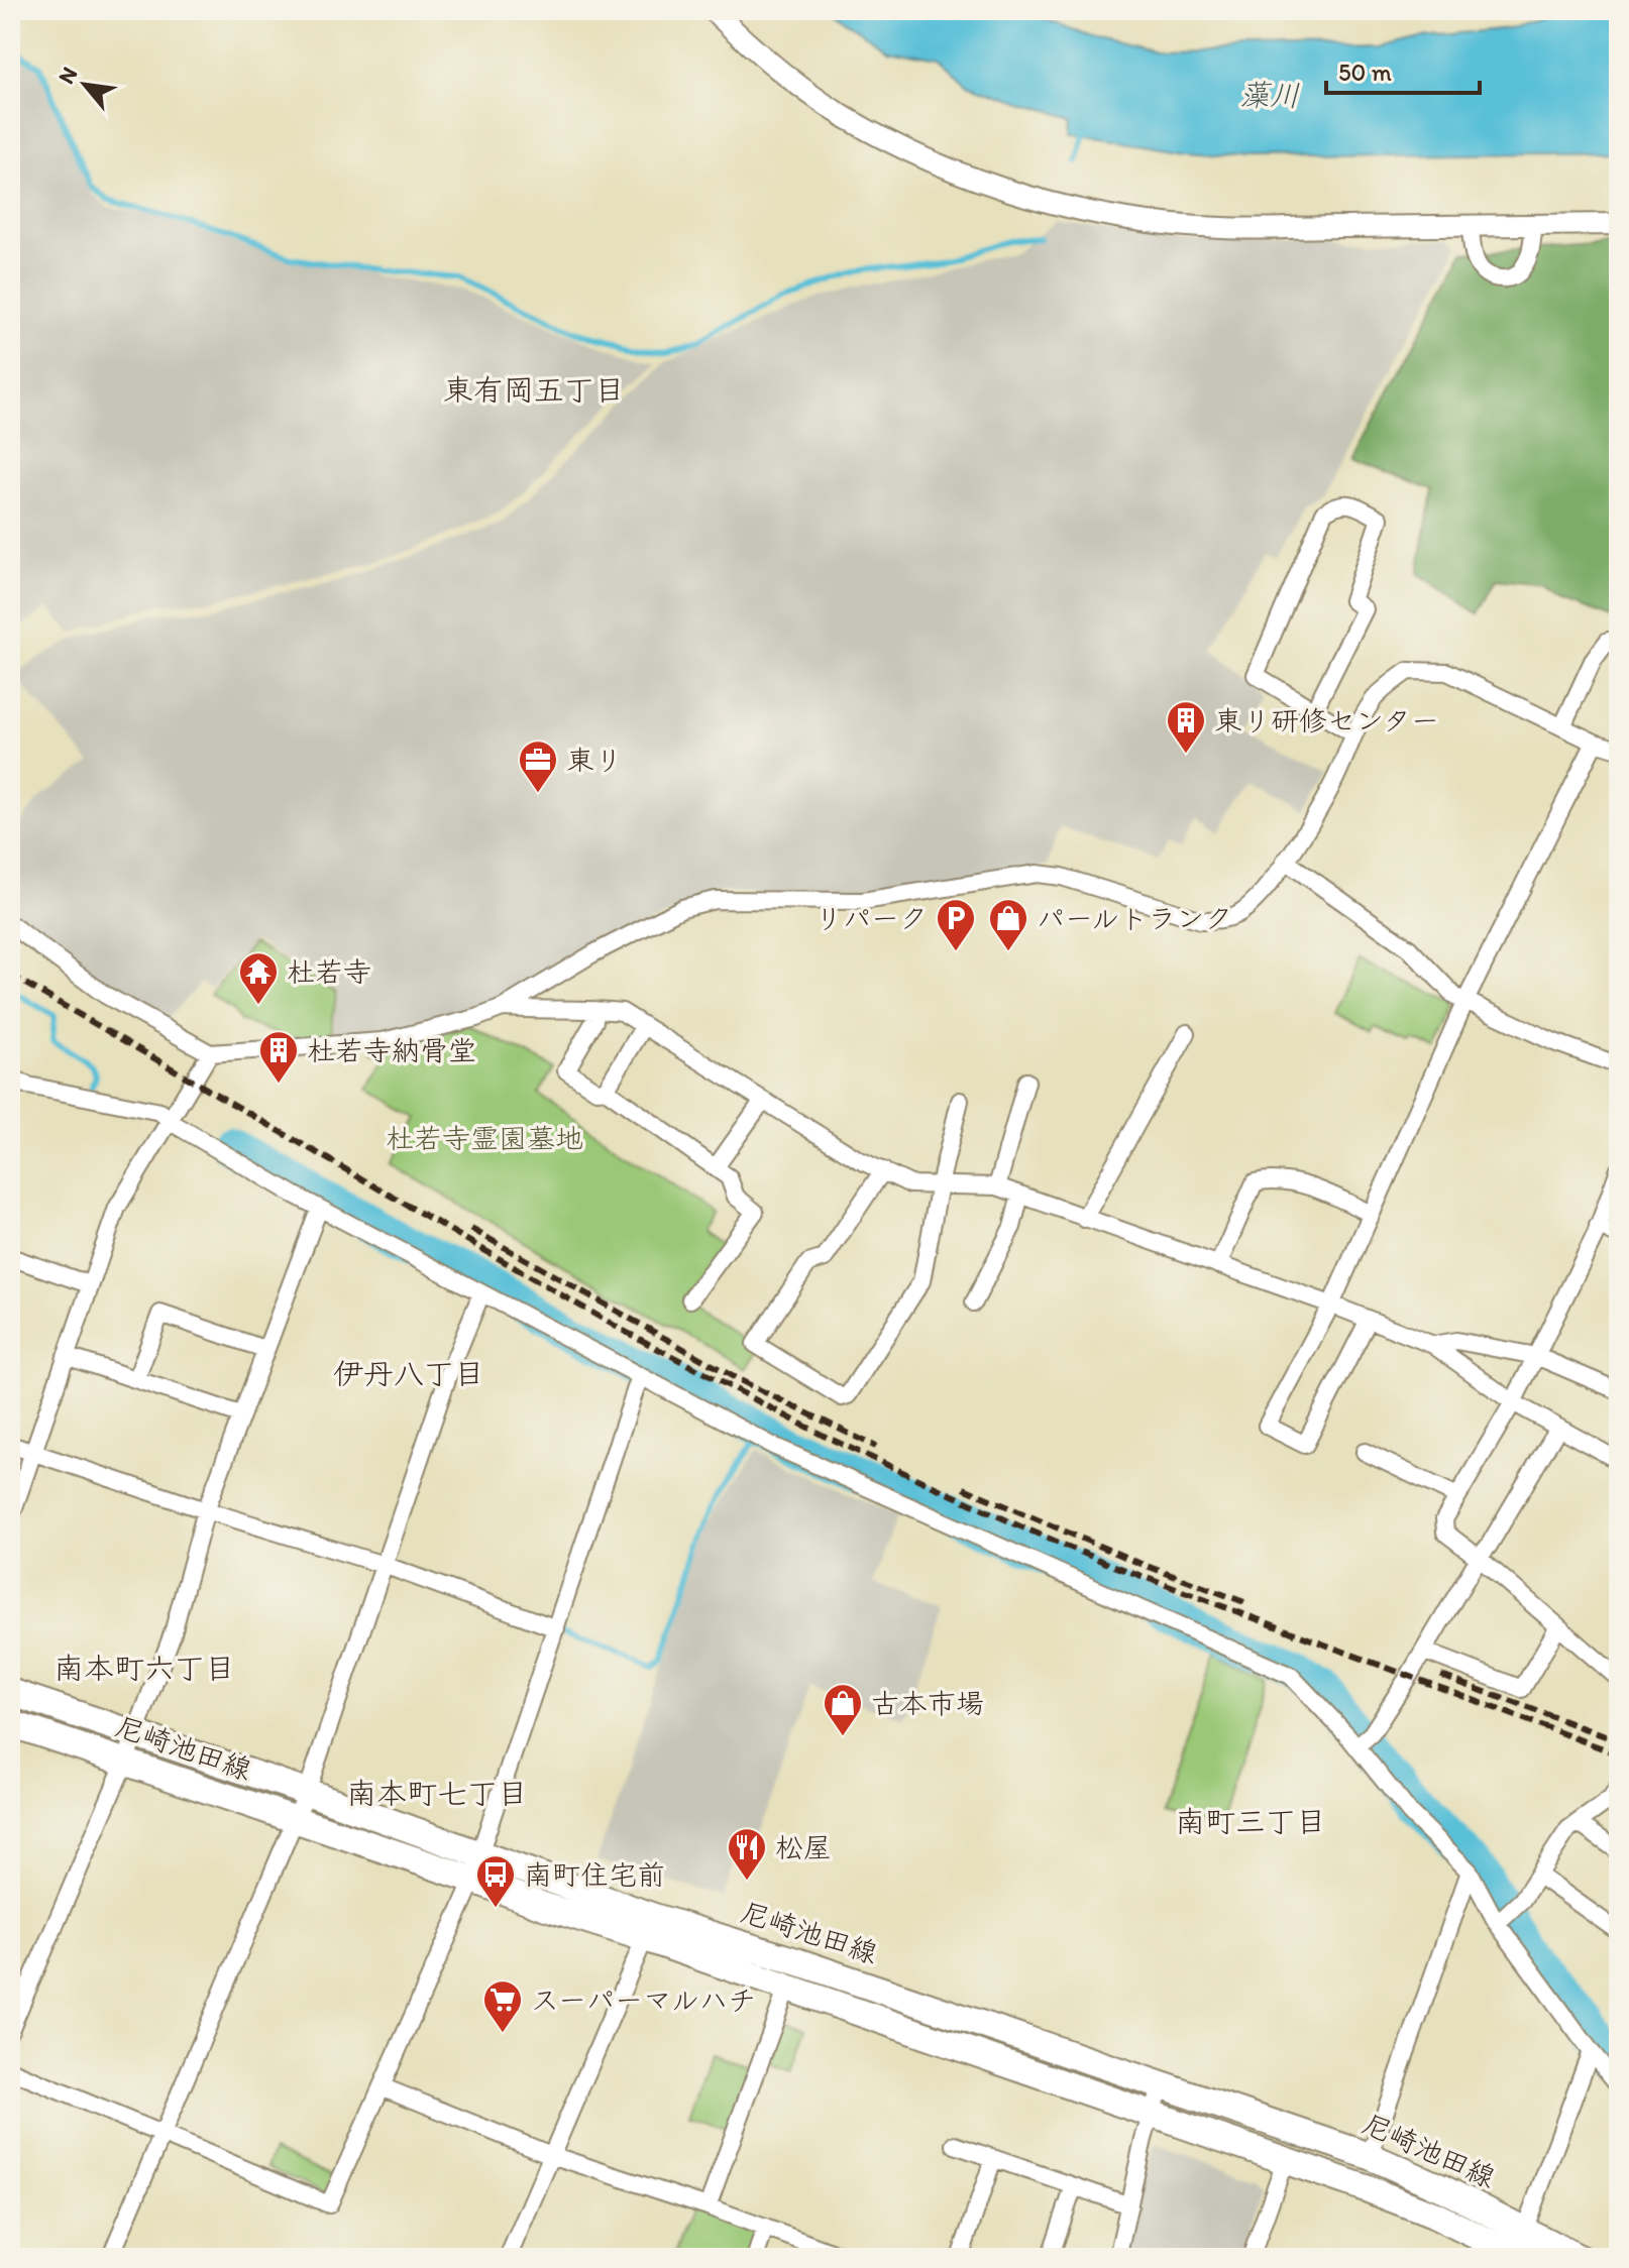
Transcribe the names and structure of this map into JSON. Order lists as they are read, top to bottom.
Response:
{
  "streets": {
    "main road": ["尼崎池田線"]
  },
  "districts": [
    "東有岡五丁目",
    "伊丹八丁目",
    "南本町六丁目",
    "南本町七丁目",
    "南町三丁目"
  ],
  "water": ["藻川"],
  "parks": ["杜若寺霊園墓地"],
  "places": {
    "building": ["東リ研修センター", "杜若寺納骨堂"],
    "office": ["東リ"],
    "parking": ["リパーク"],
    "shop": ["パールトランク", "古本市場"],
    "temple": ["杜若寺"],
    "restaurant": ["松屋"],
    "bus stop": ["南町住宅前"],
    "supermarket": ["スーパーマルハチ"]
  },
  "scale_bar": "50 m",
  "north": "top left"
}
